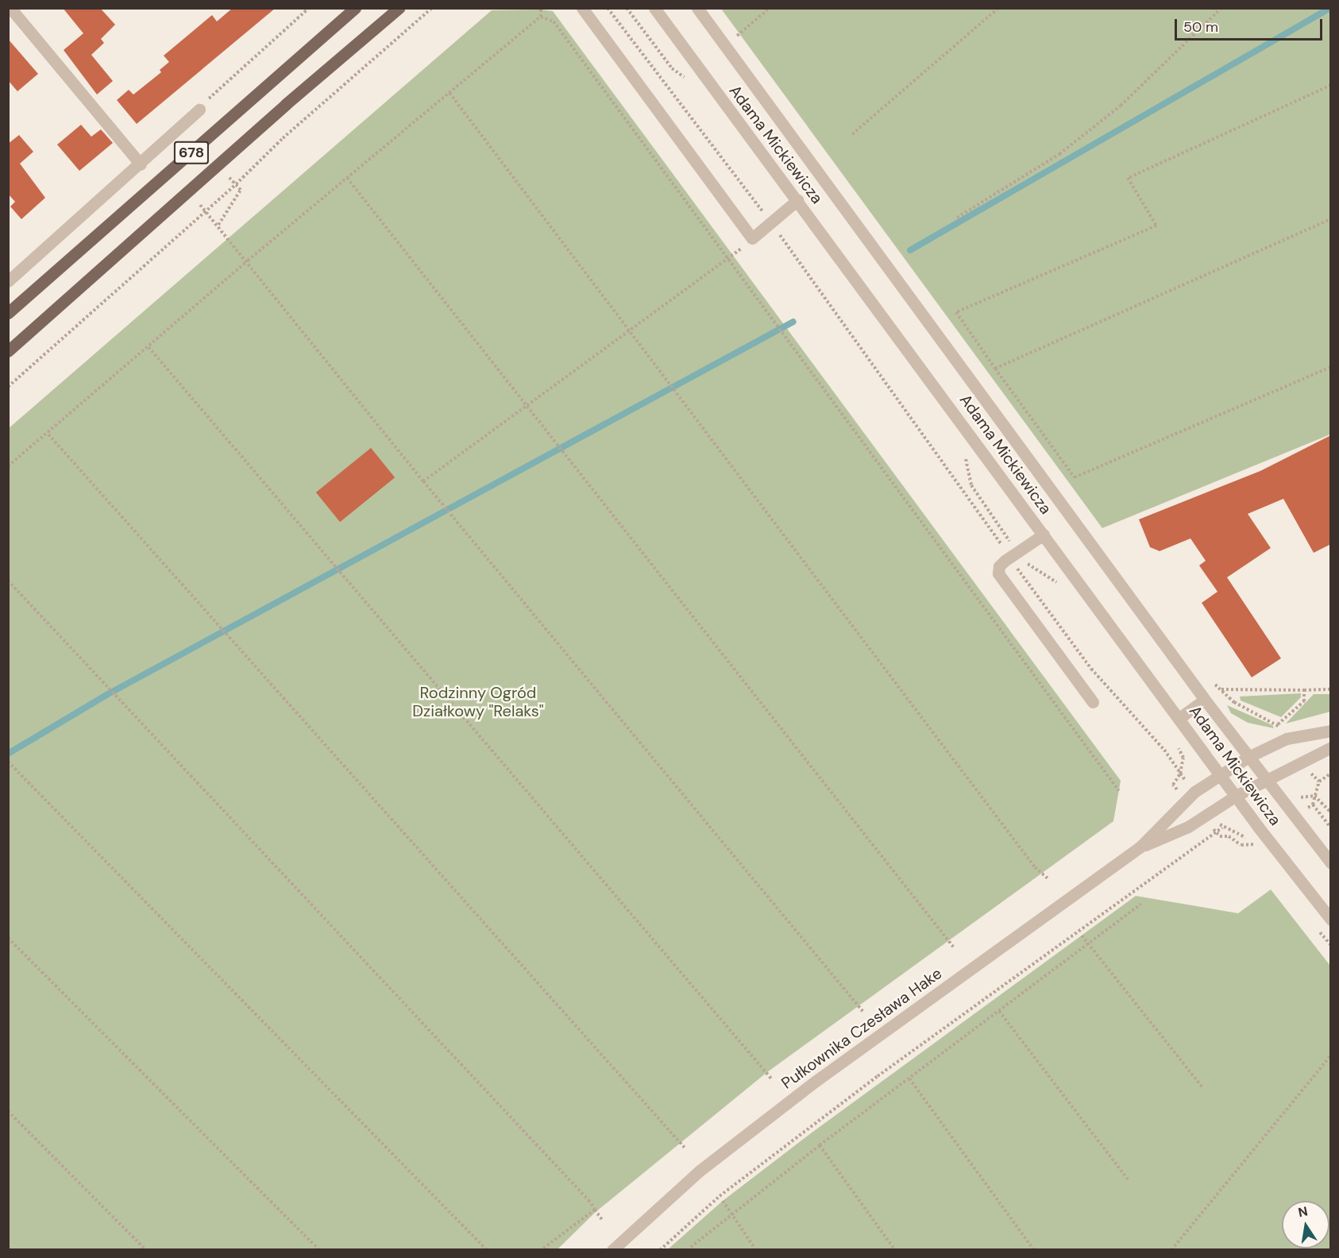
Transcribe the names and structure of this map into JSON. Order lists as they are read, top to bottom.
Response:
{
  "streets": {
    "main road": ["678"],
    "street": ["Adama Mickiewicza", "Pułkownika Czesława Hake"]
  },
  "crossings": [
    ["Adama Mickiewicza", "Pułkownika Czesława Hake"]
  ],
  "parks": ["Rodzinny Ogród Działkowy \"Relaks\""],
  "scale_bar": "50 m",
  "north": "top"
}
